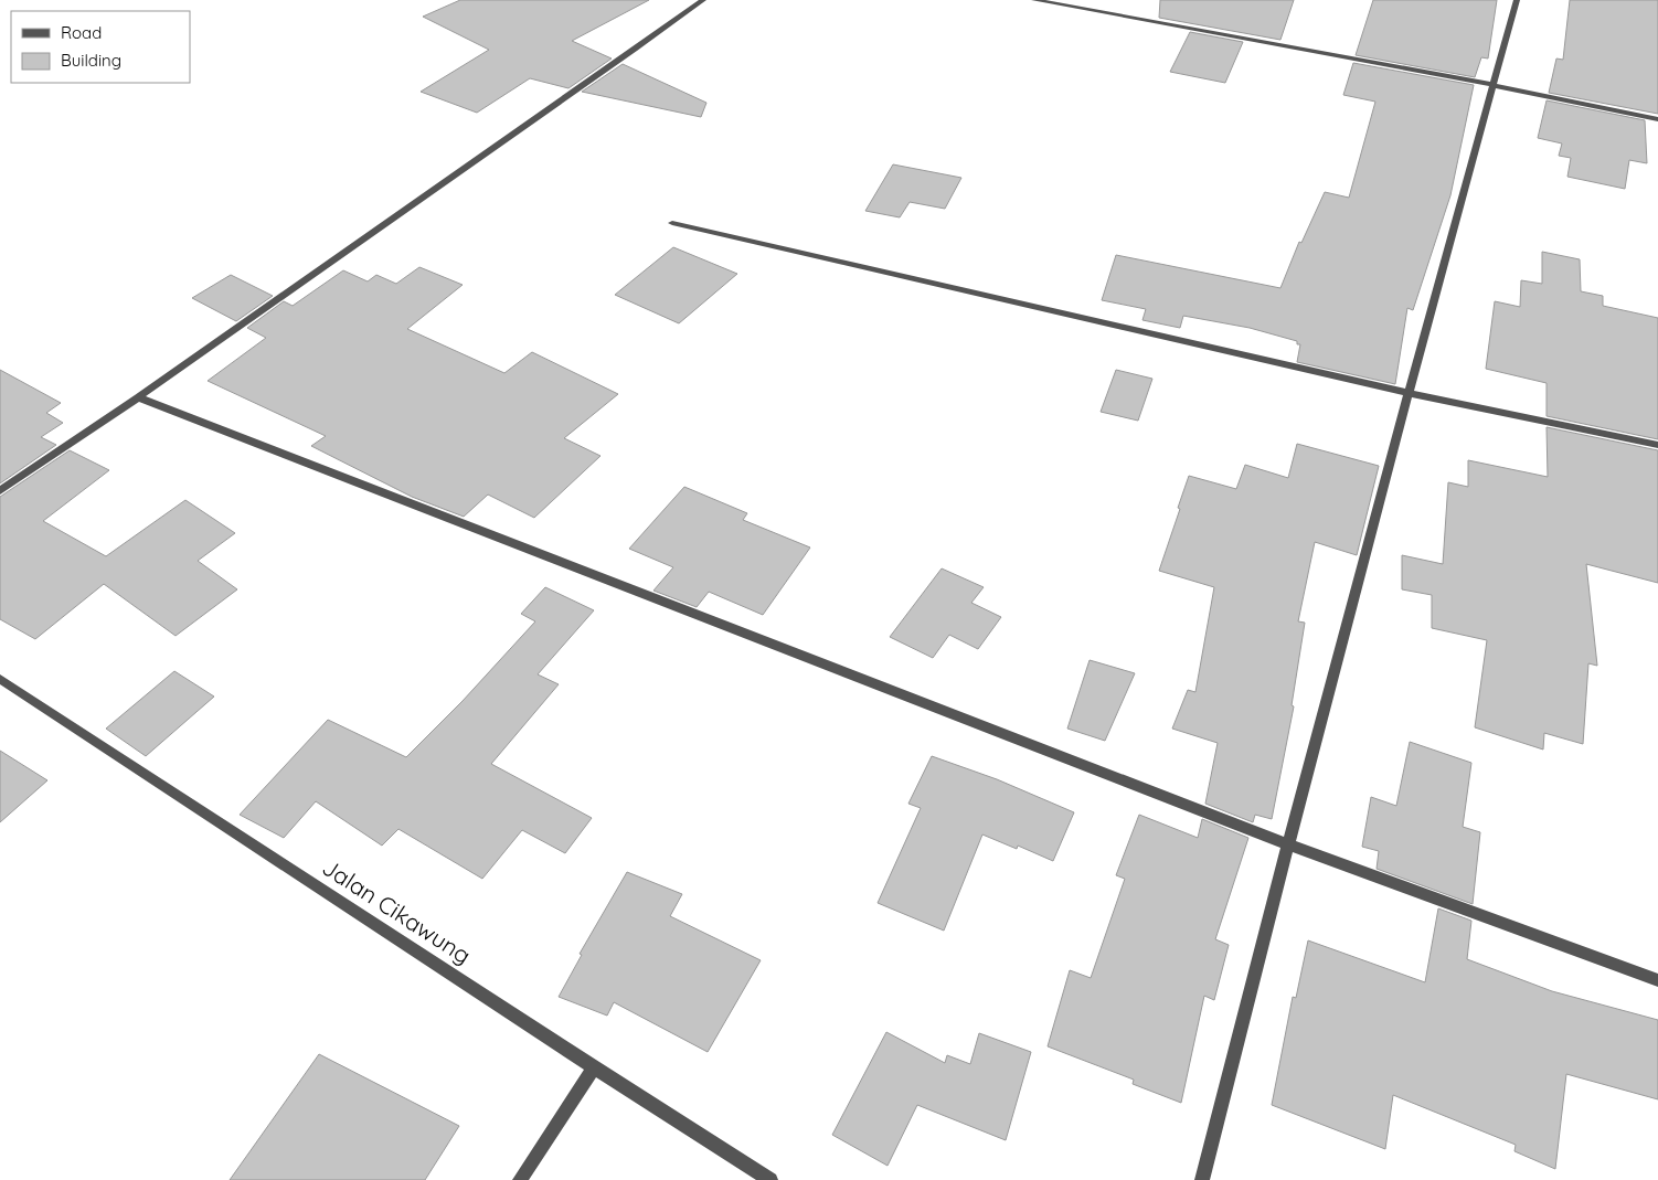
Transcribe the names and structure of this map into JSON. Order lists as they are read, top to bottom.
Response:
{
  "streets": {
    "street": ["Jalan Cikawung"]
  },
  "legend": ["Road", "Building"]
}
